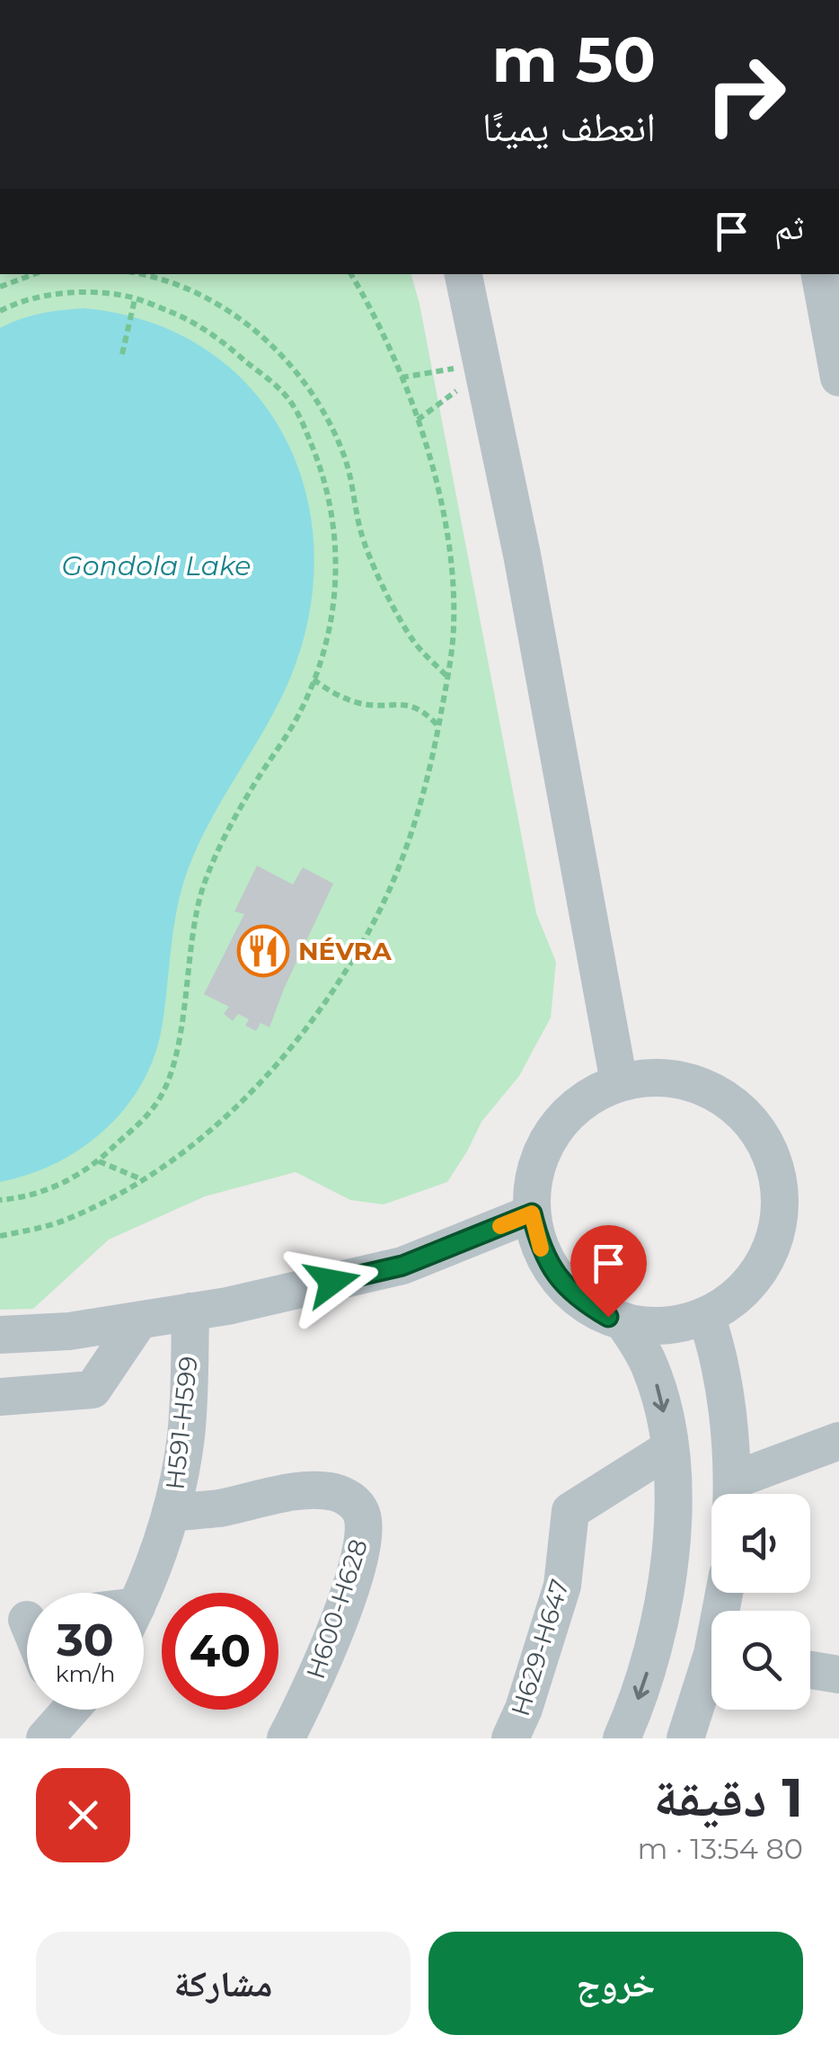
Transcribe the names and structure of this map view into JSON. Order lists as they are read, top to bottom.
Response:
{
  "streets": {
    "street": ["H591-H599", "H600-H628", "H629-H647"]
  },
  "crossings": [
    ["H591-H599", "H600-H628"]
  ],
  "water": ["Gondola Lake"],
  "places": {
    "restaurant": ["NÉVRA"]
  },
  "page": {
    "turn": ["50 m", "انعطف يمينًا"],
    "then": "ثم",
    "speed": "30 km/h",
    "limit": "40",
    "heading": ["1 دقيقة", "80 m · 13:54"],
    "buttons": ["خروج", "مشاركة"]
  }
}
